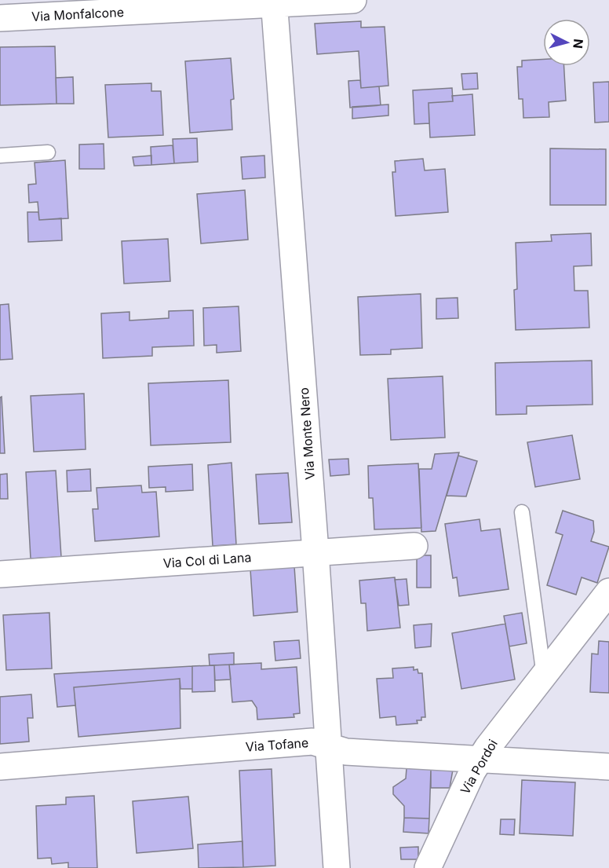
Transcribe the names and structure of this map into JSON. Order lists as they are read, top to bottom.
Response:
{
  "streets": {
    "street": [
      "Via Monfalcone",
      "Via Monte Nero",
      "Via Col di Lana",
      "Via Tofane",
      "Via Pordoi"
    ]
  },
  "crossings": [
    ["Via Monfalcone", "Via Monte Nero"],
    ["Via Monte Nero", "Via Col di Lana"],
    ["Via Monte Nero", "Via Tofane"],
    ["Via Tofane", "Via Pordoi"]
  ],
  "north": "right"
}
